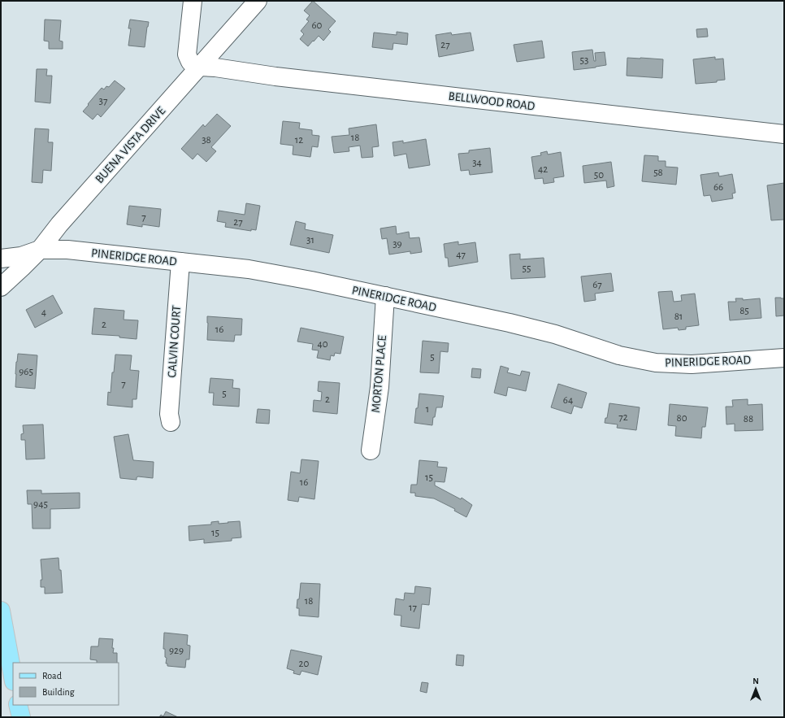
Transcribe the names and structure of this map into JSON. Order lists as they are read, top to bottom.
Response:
{
  "streets": {
    "street": [
      "BELLWOOD ROAD",
      "BUENA VISTA DRIVE",
      "PINERIDGE ROAD",
      "CALVIN COURT",
      "MORTON PLACE"
    ]
  },
  "crossings": [
    ["BELLWOOD ROAD", "BUENA VISTA DRIVE"],
    ["BUENA VISTA DRIVE", "PINERIDGE ROAD"],
    ["PINERIDGE ROAD", "CALVIN COURT"],
    ["PINERIDGE ROAD", "MORTON PLACE"]
  ],
  "house_numbers": [
    "60",
    "27",
    "53",
    "37",
    "18",
    "38",
    "12",
    "34",
    "42",
    "58",
    "50",
    "66",
    "7",
    "27",
    "31",
    "39",
    "47",
    "55",
    "67",
    "85",
    "4",
    "81",
    "2",
    "16",
    "40",
    "5",
    "965",
    "7",
    "5",
    "2",
    "64",
    "1",
    "72",
    "80",
    "88",
    "15",
    "16",
    "945",
    "15",
    "18",
    "17",
    "929",
    "20"
  ],
  "legend": ["Road", "Building"],
  "north": "top"
}
